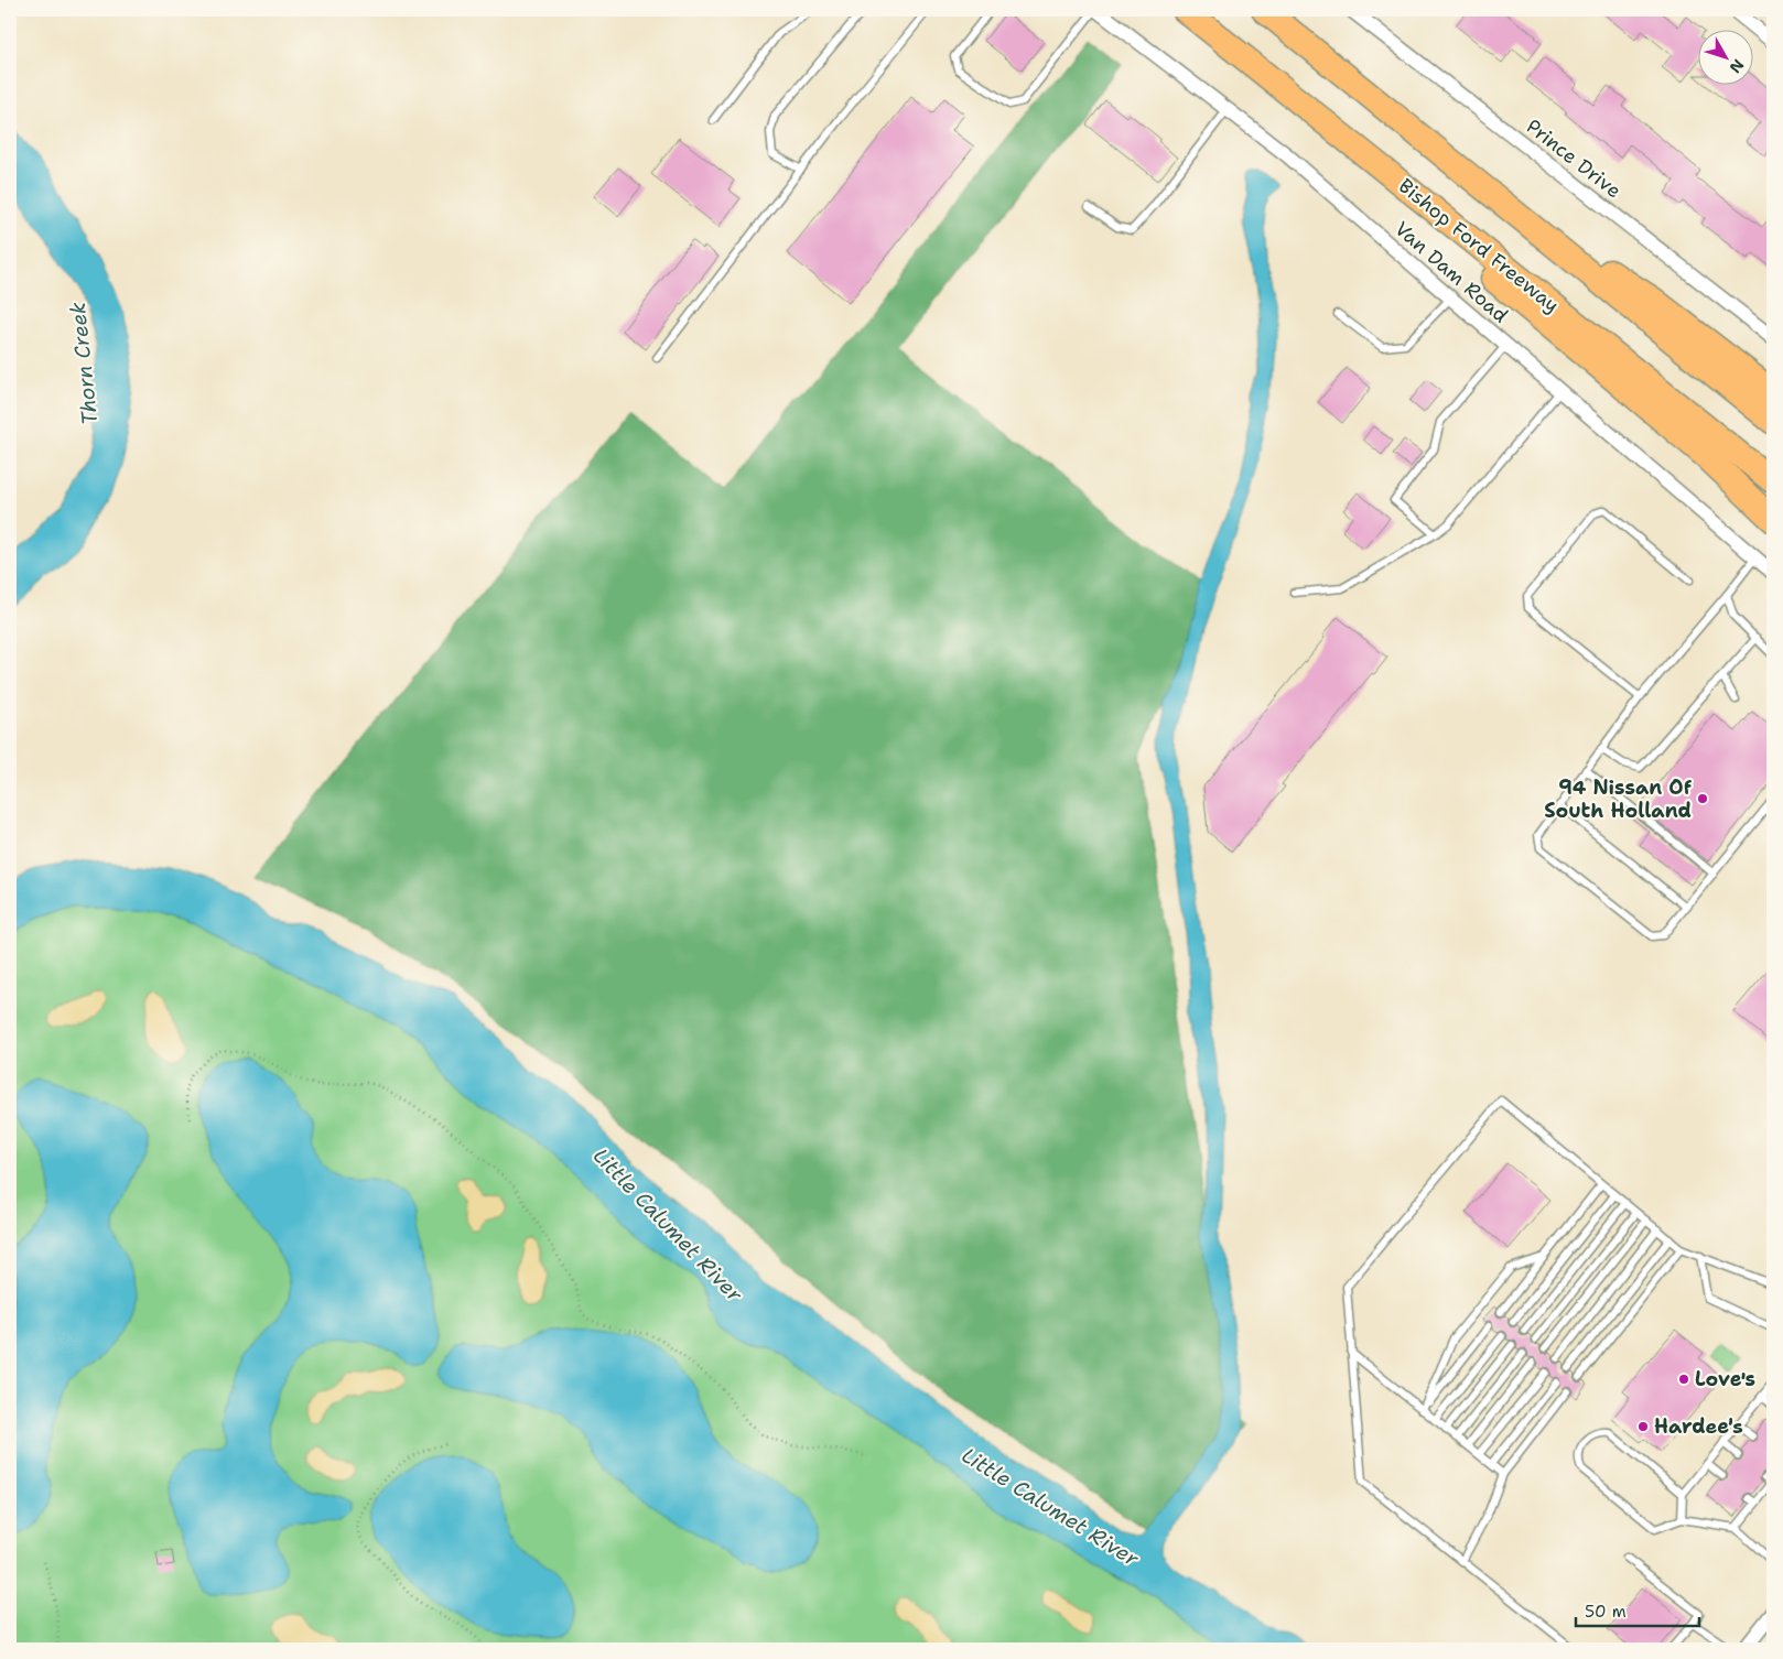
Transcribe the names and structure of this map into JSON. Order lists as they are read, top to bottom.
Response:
{
  "streets": {
    "highway": ["Bishop Ford Freeway"],
    "street": ["Prince Drive", "Van Dam Road"]
  },
  "water": ["Thorn Creek", "Little Calumet River"],
  "places": ["94 Nissan Of South Holland", "Love's", "Hardee's"],
  "scale_bar": "50 m",
  "north": "bottom right"
}
